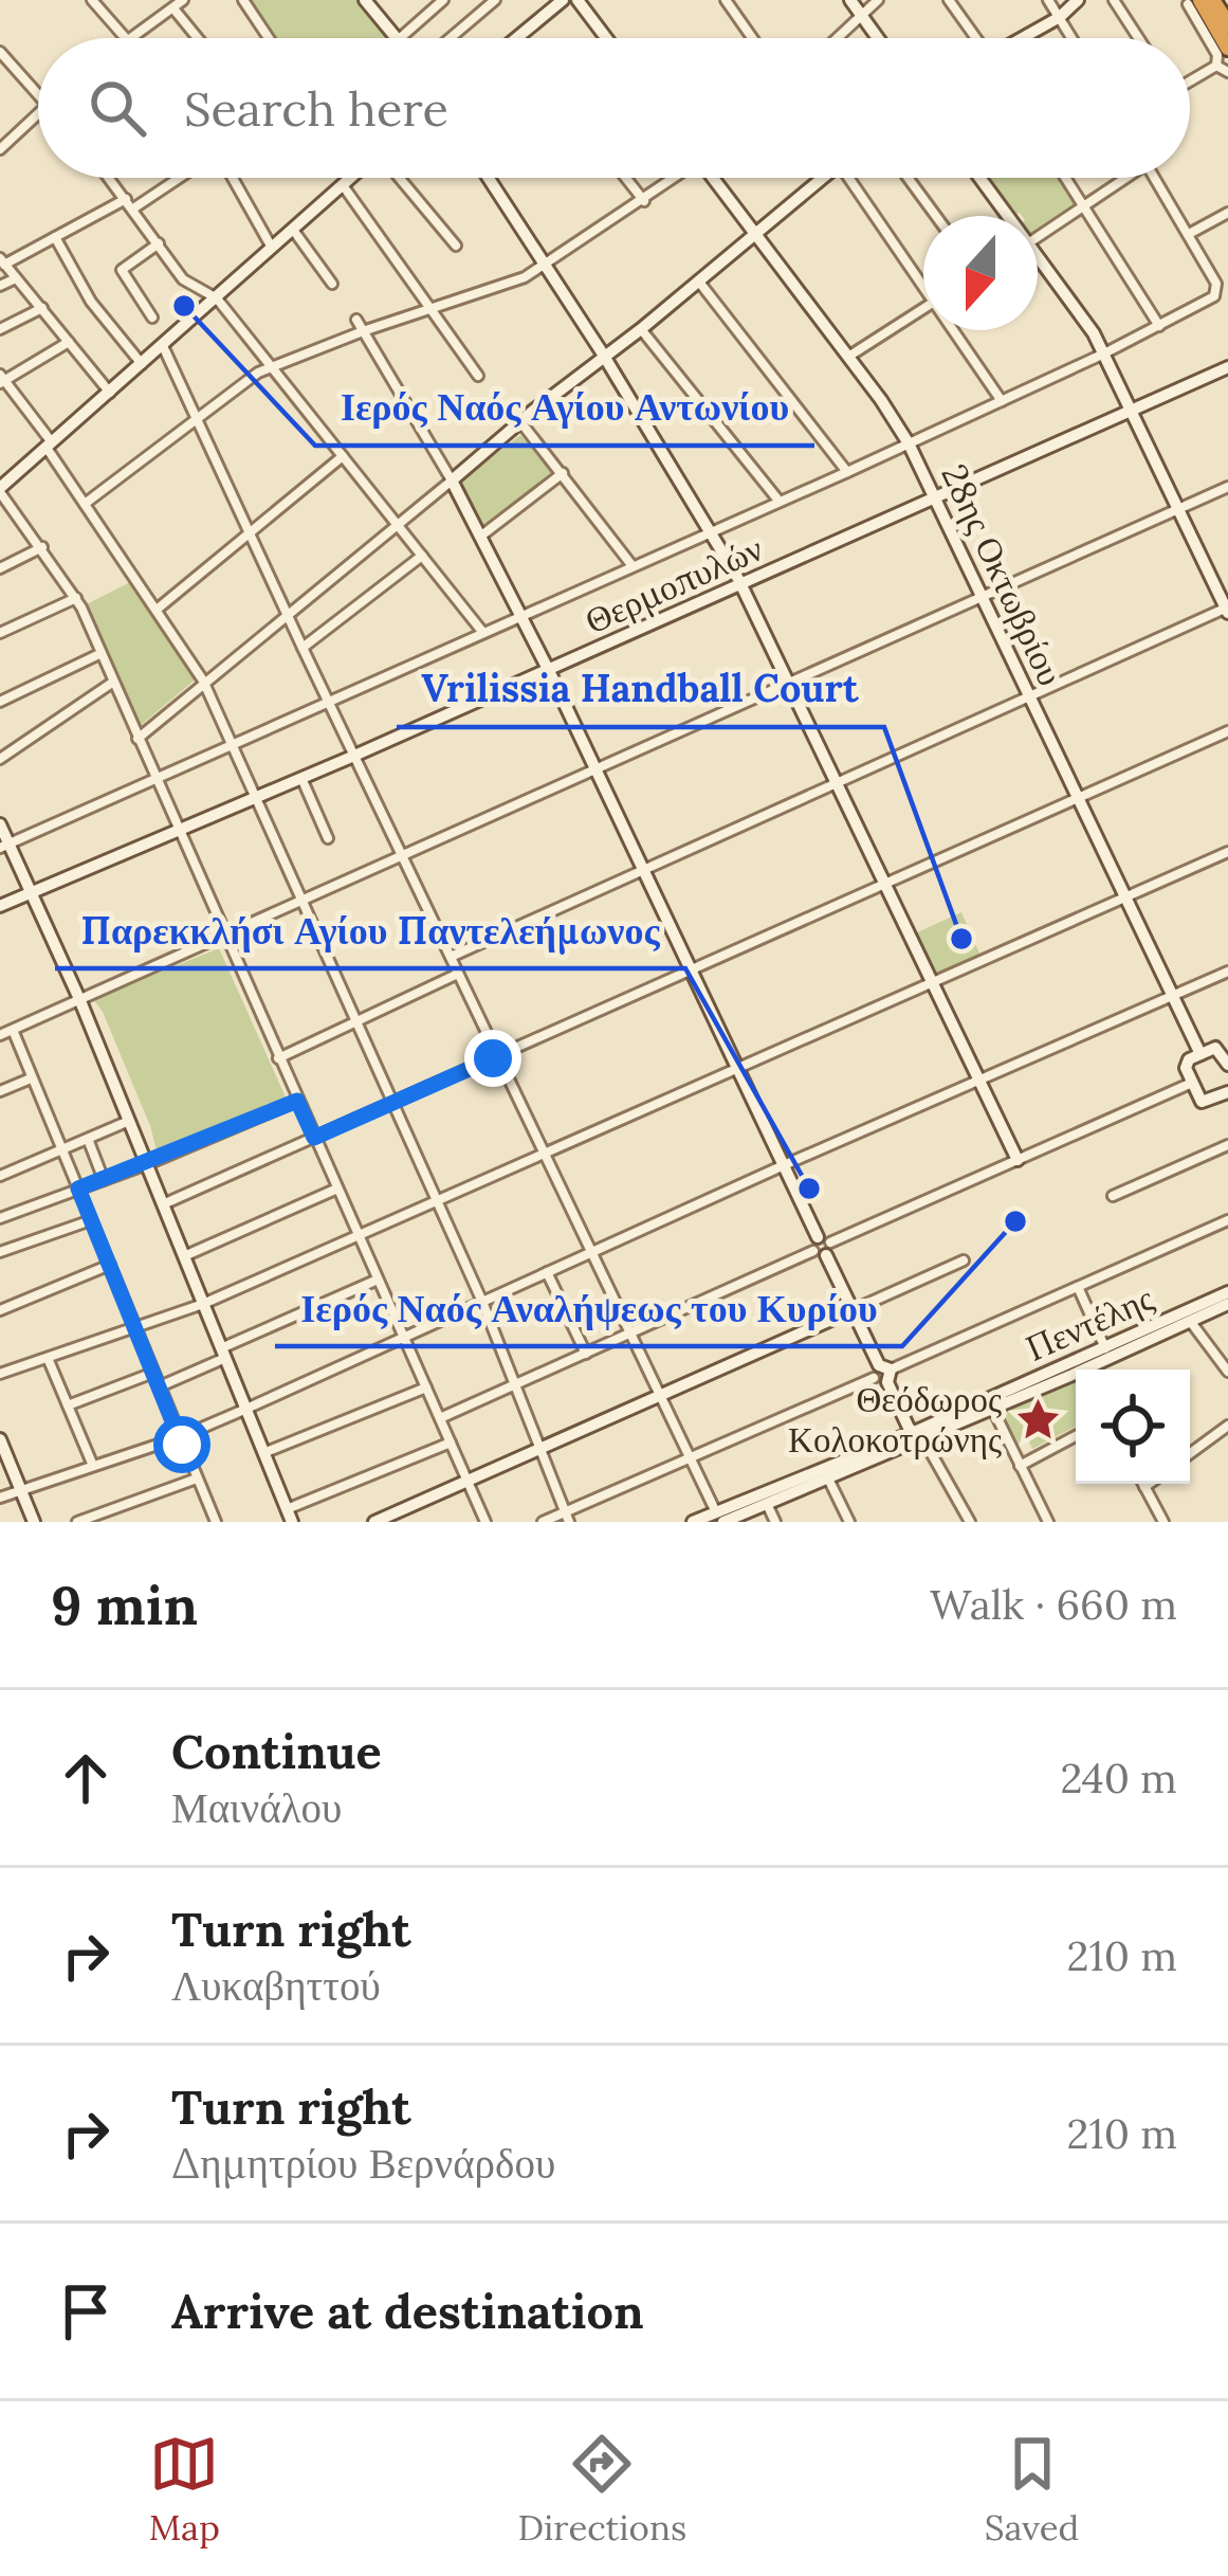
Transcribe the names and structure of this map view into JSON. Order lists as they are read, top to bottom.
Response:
{
  "streets": {
    "street": ["28ης Οκτωβρίου", "Θερμοπυλών", "Πεντέλης"]
  },
  "crossings": [
    ["28ης Οκτωβρίου", "Θερμοπυλών"]
  ],
  "places": {
    "other": [
      "Ιερός Ναός Αγίου Αντωνίου",
      "Vrilissia Handball Court",
      "Παρεκκλήσι Αγίου Παντελεήμωνος",
      "Ιερός Ναός Αναλήψεως του Κυρίου"
    ],
    "place": ["Θεόδωρος Κολοκοτρώνης"]
  },
  "north": "bottom",
  "page": {
    "search": "Search here",
    "heading": ["9 min", "Walk · 660 m"],
    "list": [
      ["Continue", "Μαινάλου", "240 m"],
      ["Turn right", "Λυκαβηττού", "210 m"],
      ["Turn right", "Δημητρίου Βερνάρδου", "210 m"],
      "Arrive at destination"
    ],
    "nav": ["Map", "Directions", "Saved"]
  }
}
